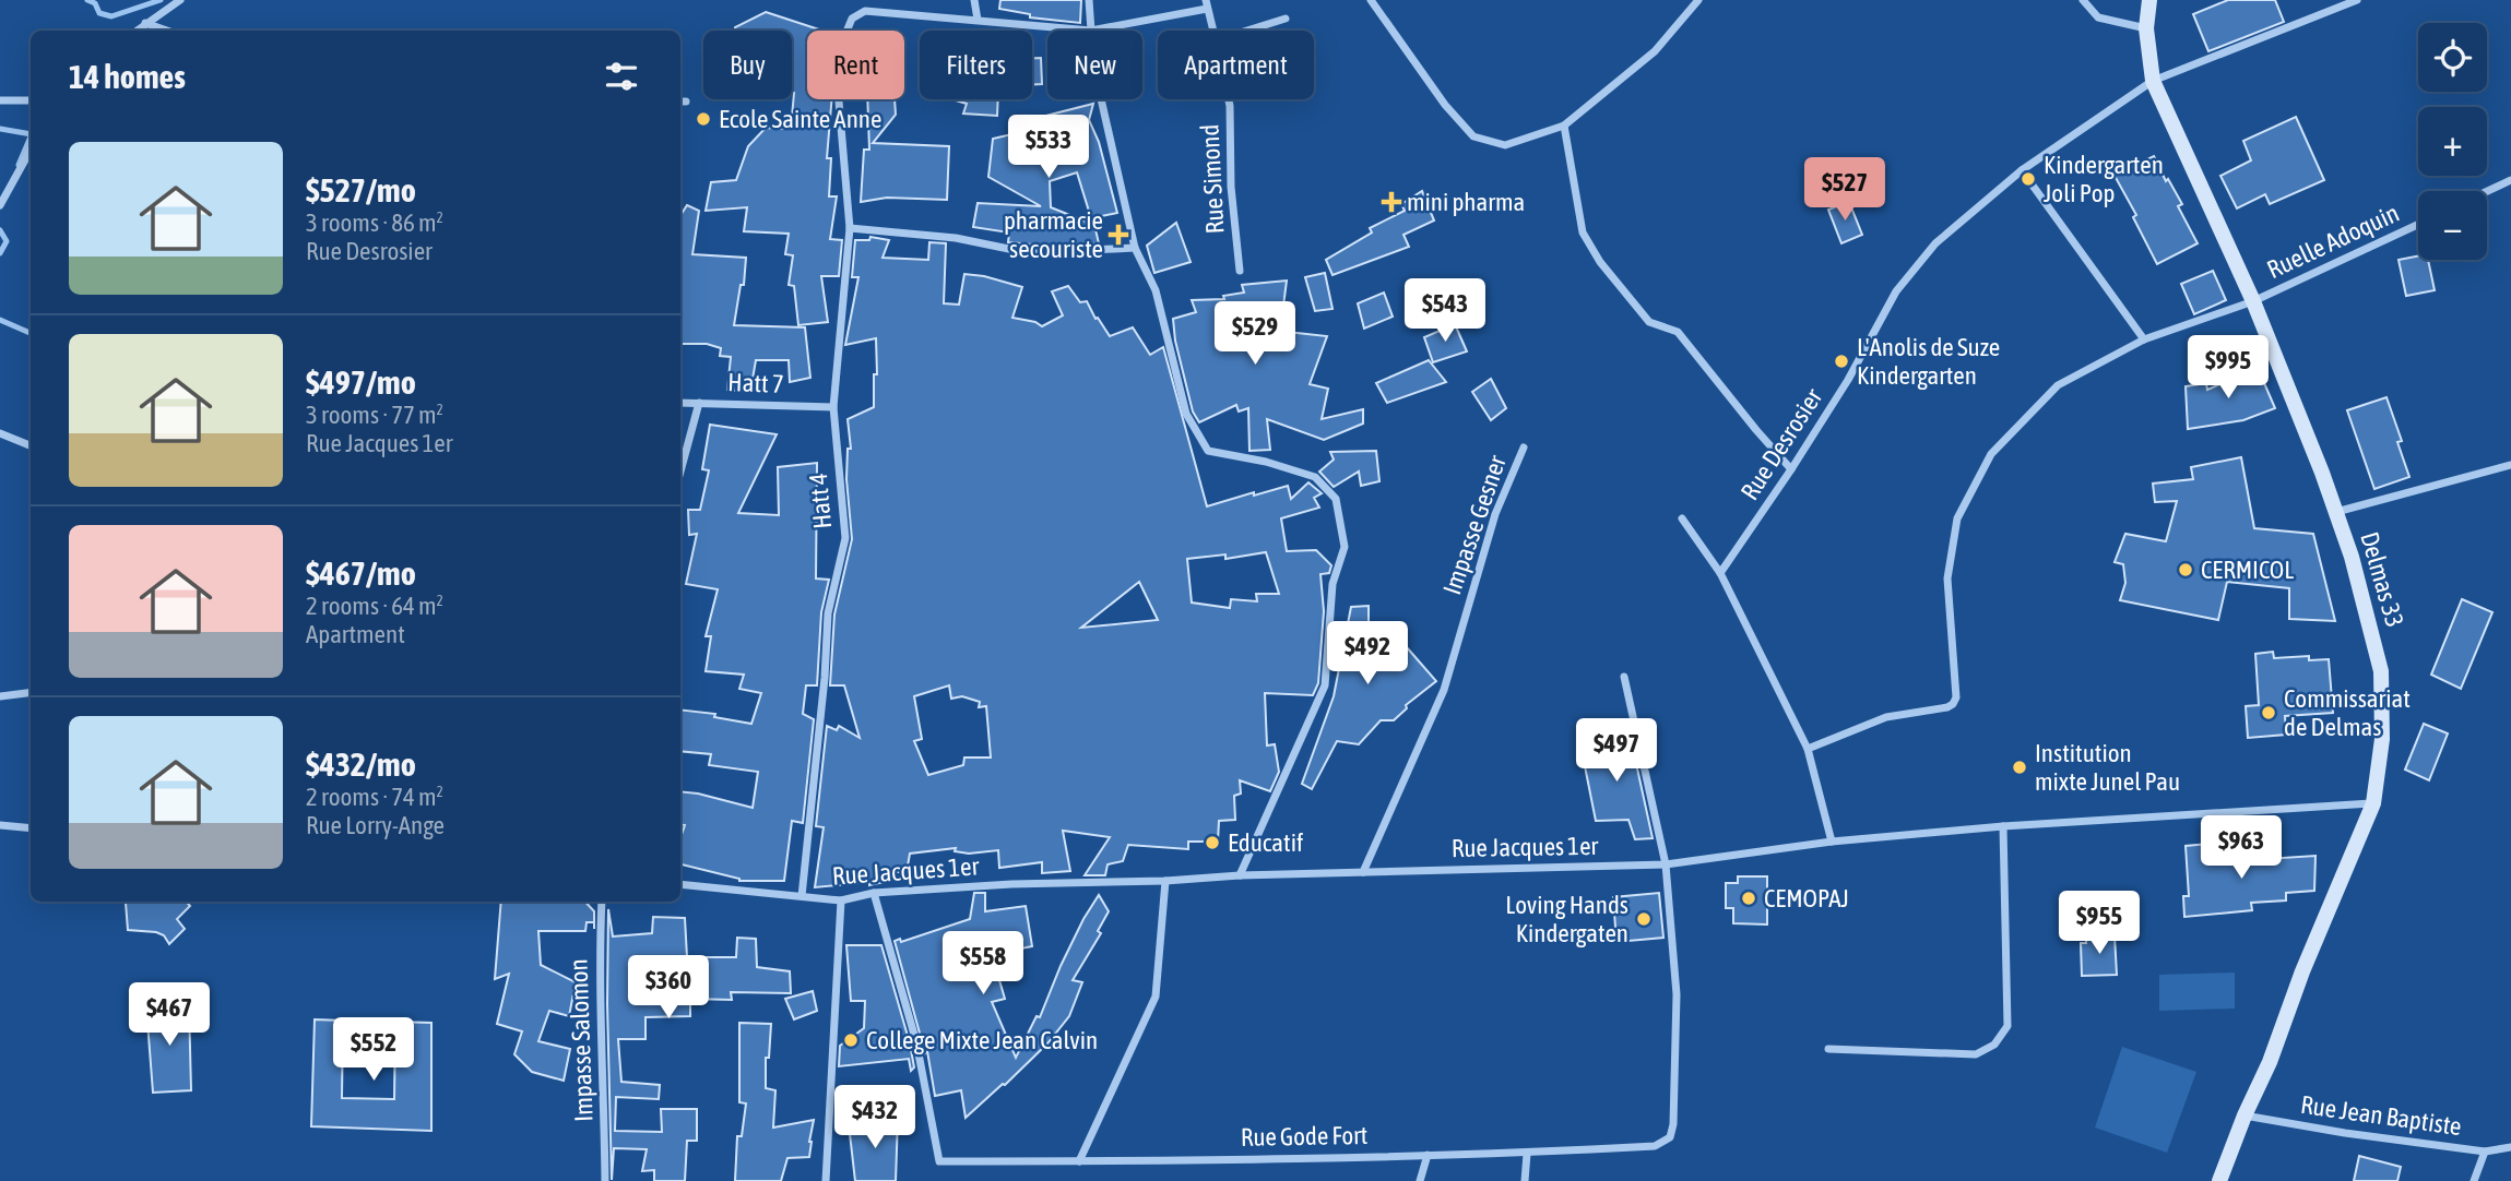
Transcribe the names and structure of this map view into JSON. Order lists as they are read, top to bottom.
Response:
{
  "streets": {
    "main road": ["Delmas 33"],
    "street": [
      "Rue Simond",
      "Ruelle Adoquin",
      "Hatt 7",
      "Rue Desrosier",
      "Hatt 4",
      "Impasse Gesner",
      "Rue Jacques 1er",
      "Impasse Salomon",
      "Rue Jean Baptiste",
      "Rue Gode Fort"
    ]
  },
  "crossings": [
    ["Ruelle Adoquin", "Delmas 33"],
    ["Hatt 7", "Hatt 4"],
    ["Rue Desrosier", "Delmas 33"],
    ["Hatt 4", "Rue Jacques 1er"],
    ["Impasse Gesner", "Rue Jacques 1er"],
    ["Delmas 33", "Rue Jacques 1er"],
    ["Delmas 33", "Rue Jean Baptiste"],
    ["Rue Jacques 1er", "Rue Gode Fort"]
  ],
  "places": {
    "other": [
      "Ecole Sainte Anne",
      "Kindergarten Joli Pop",
      "L'Anolis de Suze Kindergarten",
      "CERMICOL",
      "Commissariat de Delmas",
      "Institution mixte Junel Pau",
      "Educatif",
      "CEMOPAJ",
      "Loving Hands Kindergaten",
      "College Mixte Jean Calvin"
    ],
    "health": ["mini pharma", "pharmacie secouriste"]
  },
  "page": {
    "map_buttons": ["+", "−"],
    "chip": [
      "Buy",
      "Rent",
      "Filters",
      "New",
      "Apartment"
    ],
    "heading": "14 homes",
    "price": [
      "$533",
      "$527",
      "$543",
      "$529",
      "$995",
      "$492",
      "$497",
      "$963",
      "$955",
      "$558",
      "$360",
      "$467",
      "$552",
      "$432"
    ],
    "list": [
      {
        "name": "$527/mo",
        "note": "3 rooms · 86 m² · Rue Desrosier"
      },
      {
        "name": "$497/mo",
        "note": "3 rooms · 77 m² · Rue Jacques 1er"
      },
      {
        "name": "$467/mo",
        "note": "2 rooms · 64 m² · Apartment"
      },
      {
        "name": "$432/mo",
        "note": "2 rooms · 74 m² · Rue Lorry-Ange"
      }
    ]
  }
}
